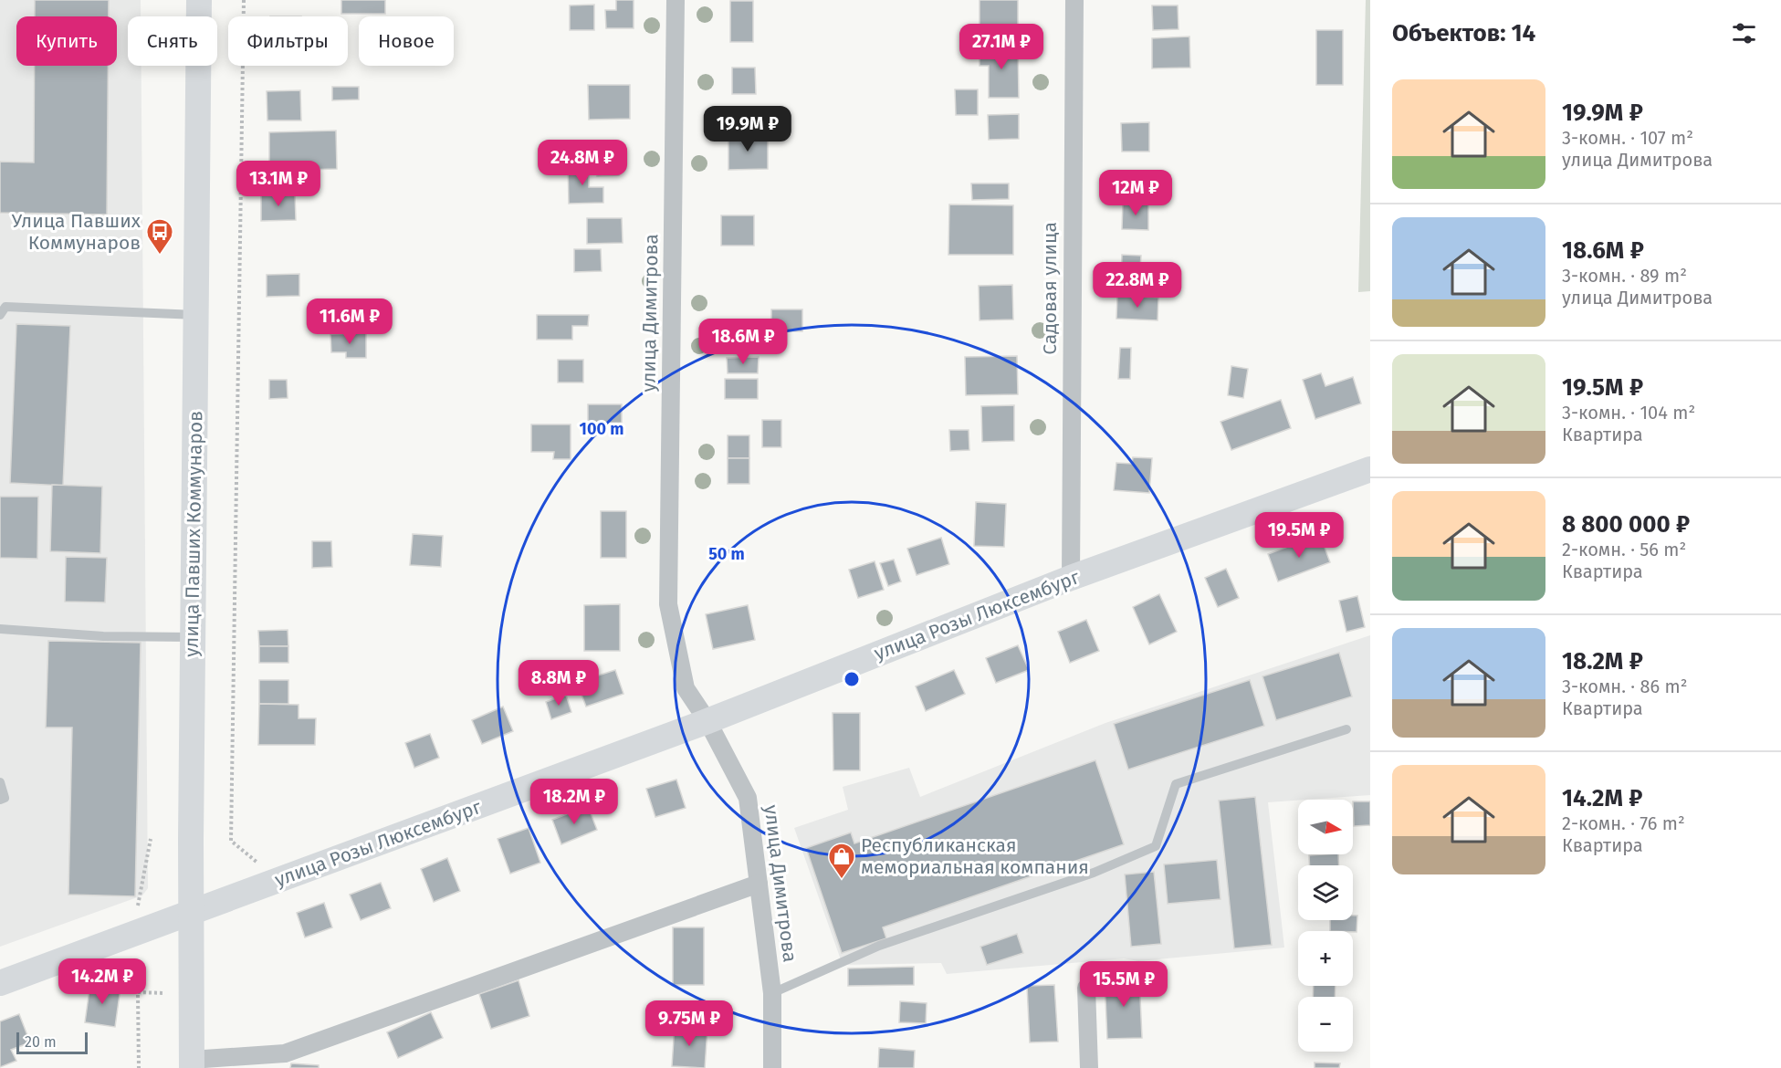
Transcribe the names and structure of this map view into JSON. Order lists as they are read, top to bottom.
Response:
{
  "streets": {
    "street": [
      "Садовая улица",
      "улица Димитрова",
      "улица Павших Коммунаров",
      "улица Розы Люксембург"
    ]
  },
  "crossings": [
    ["Садовая улица", "улица Розы Люксембург"],
    ["улица Димитрова", "улица Розы Люксембург"],
    ["улица Павших Коммунаров", "улица Розы Люксембург"]
  ],
  "places": {
    "bus stop": ["Улица Павших Коммунаров"],
    "shop": ["Республиканская мемориальная компания"]
  },
  "scale_bar": "20 m",
  "north": "right",
  "page": {
    "heading": "Объектов: 14",
    "chip": [
      "Купить",
      "Снять",
      "Фильтры",
      "Новое"
    ],
    "price": [
      "27.1M ₽",
      "19.9M ₽",
      "24.8M ₽",
      "13.1M ₽",
      "12M ₽",
      "22.8M ₽",
      "11.6M ₽",
      "18.6M ₽",
      "19.5M ₽",
      "8.8M ₽",
      "18.2M ₽",
      "14.2M ₽",
      "15.5M ₽",
      "9.75M ₽"
    ],
    "list": [
      {
        "name": "19.9M ₽",
        "note": "3-комн. · 107 m² · улица Димитрова"
      },
      {
        "name": "18.6M ₽",
        "note": "3-комн. · 89 m² · улица Димитрова"
      },
      {
        "name": "19.5M ₽",
        "note": "3-комн. · 104 m² · Квартира"
      },
      {
        "name": "8 800 000 ₽",
        "note": "2-комн. · 56 m² · Квартира"
      },
      {
        "name": "18.2M ₽",
        "note": "3-комн. · 86 m² · Квартира"
      },
      {
        "name": "14.2M ₽",
        "note": "2-комн. · 76 m² · Квартира"
      }
    ],
    "map_buttons": ["+", "−"],
    "scale": "20 m"
  },
  "rings": ["100 m", "50 m"]
}
